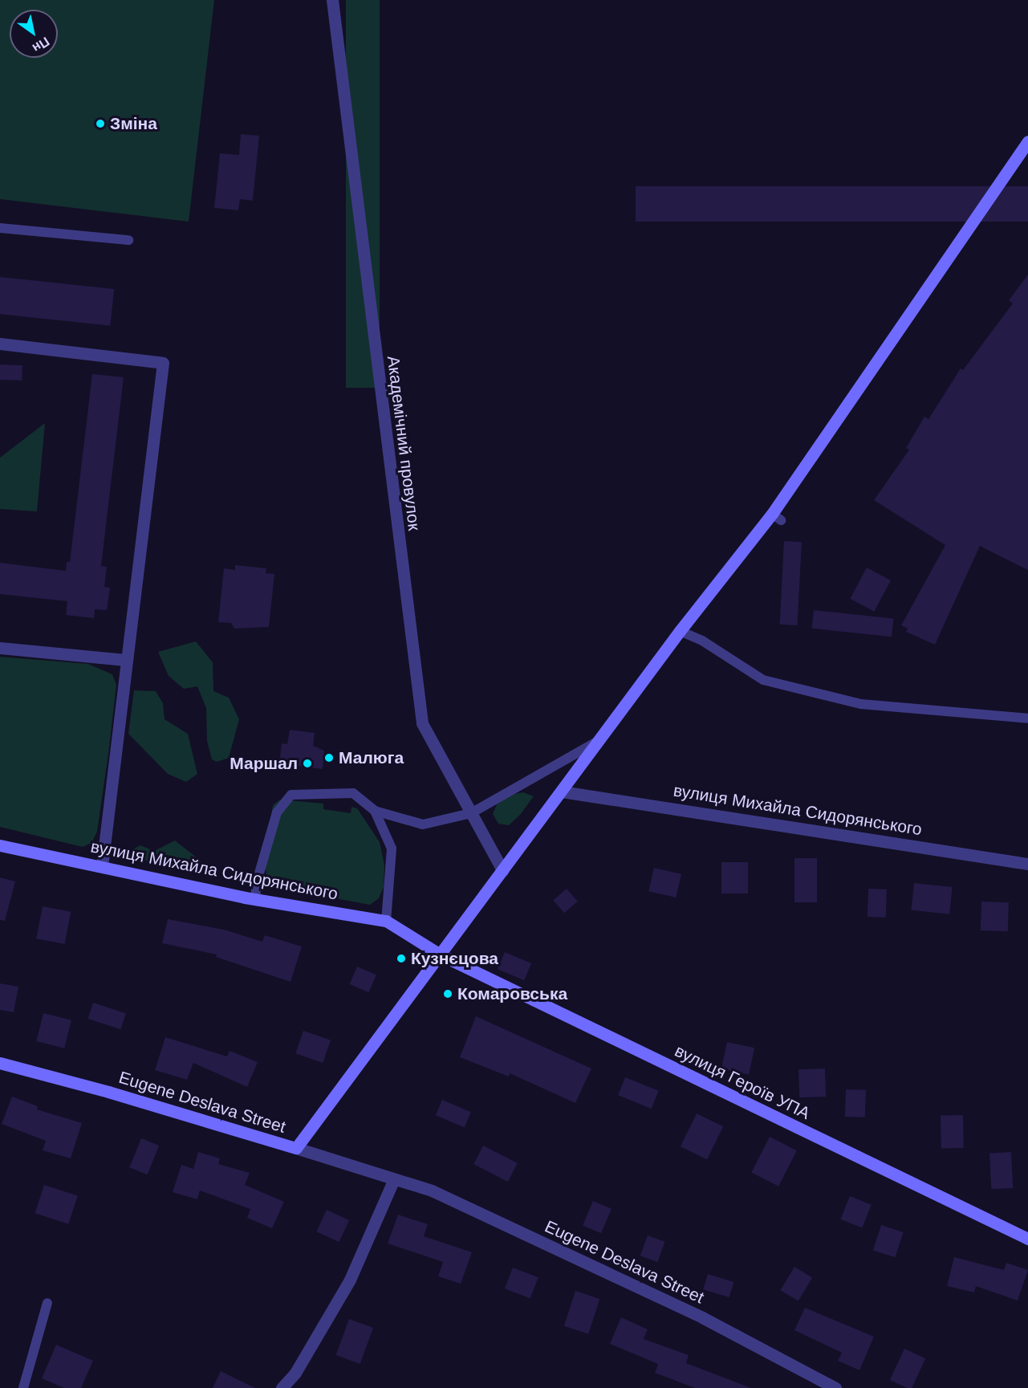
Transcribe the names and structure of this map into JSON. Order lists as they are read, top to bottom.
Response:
{
  "streets": {
    "street": [
      "Академічний провулок",
      "вулиця Михайла Сидорянського",
      "вулиця Героїв УПА",
      "Eugene Deslava Street"
    ]
  },
  "crossings": [
    ["вулиця Михайла Сидорянського", "вулиця Героїв УПА"]
  ],
  "places": [
    "Зміна",
    "Малюга",
    "Маршал",
    "Кузнєцова",
    "Комаровська"
  ],
  "north": "bottom right"
}
